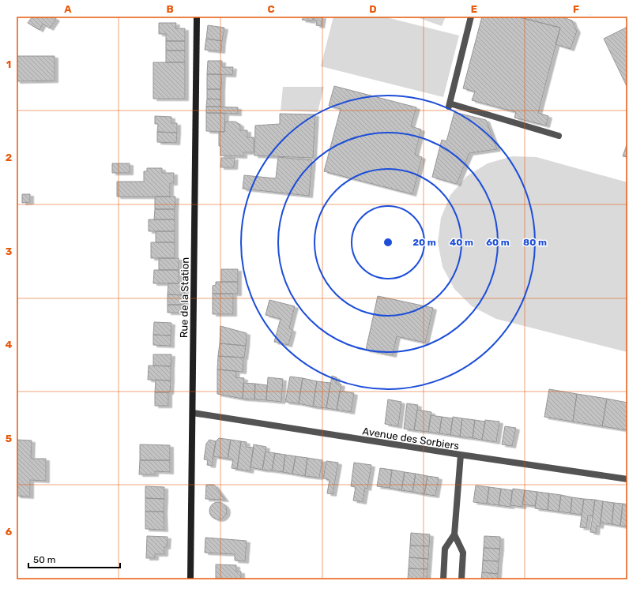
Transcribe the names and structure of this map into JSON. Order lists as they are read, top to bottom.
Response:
{
  "streets": {
    "street": ["Rue de la Station", "Avenue des Sorbiers"]
  },
  "crossings": [
    ["Rue de la Station", "Avenue des Sorbiers"]
  ],
  "scale_bar": "50 m",
  "grid": {
    "columns": [
      "A",
      "B",
      "C",
      "D",
      "E",
      "F"
    ],
    "rows": [
      "1",
      "2",
      "3",
      "4",
      "5",
      "6"
    ]
  },
  "rings": [
    "20 m",
    "40 m",
    "60 m",
    "80 m"
  ]
}
